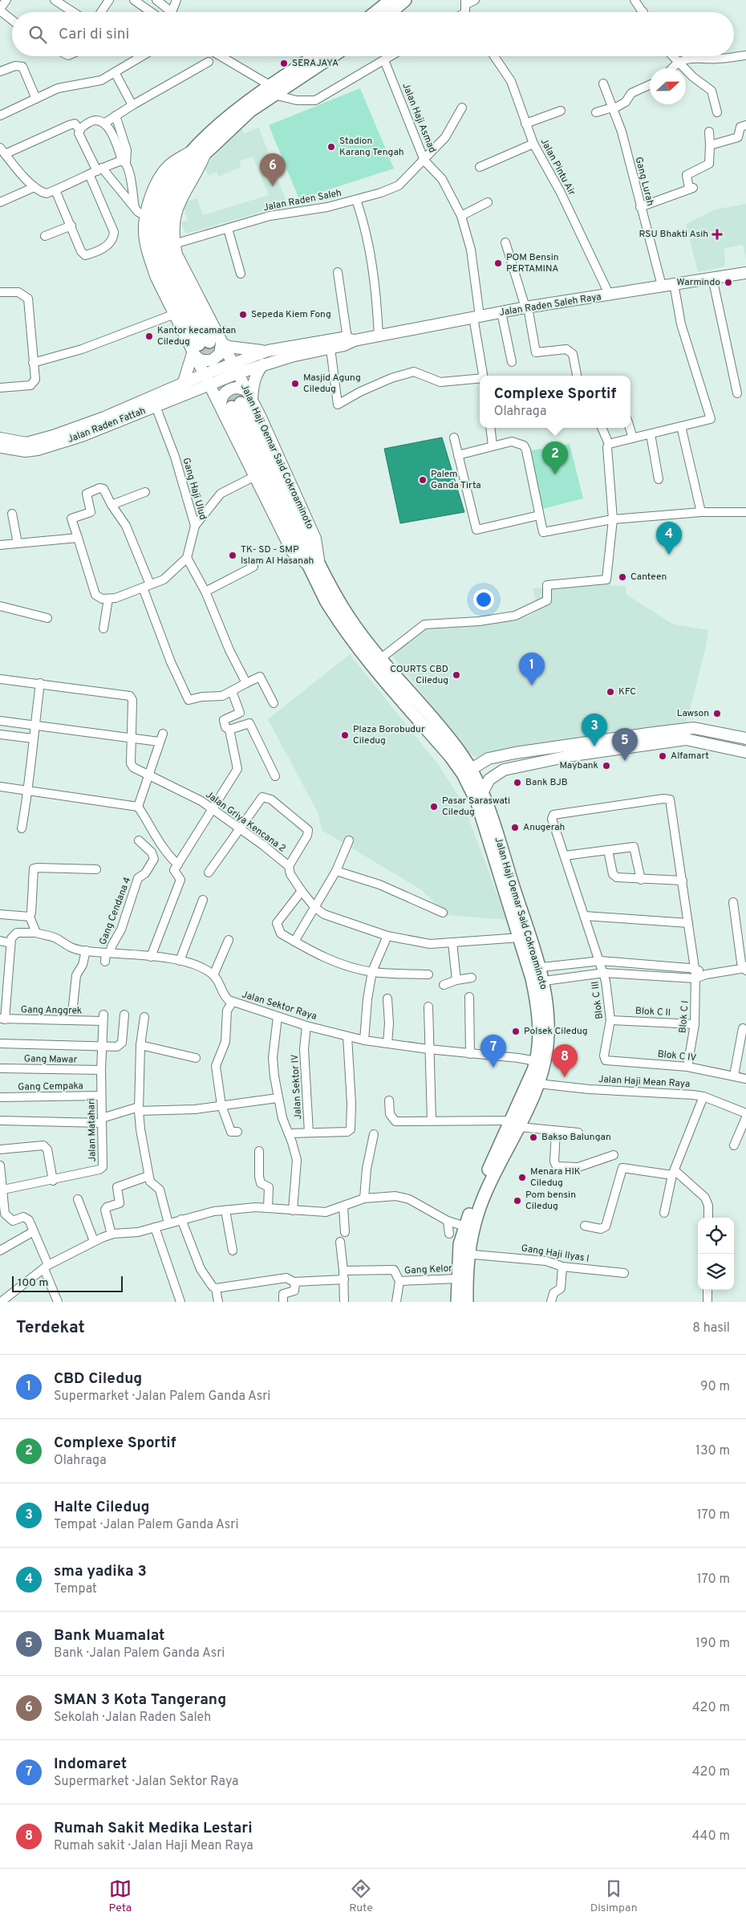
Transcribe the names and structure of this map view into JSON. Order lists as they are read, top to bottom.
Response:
{
  "streets": {
    "main road": ["Jalan Raden Saleh Raya", "Jalan Raden Fattah", "Jalan Haji Oemar Said Cokroaminoto"],
    "street": [
      "Jalan Haji Asmad",
      "Jalan Pintu Air",
      "Gang Lurah",
      "Jalan Raden Saleh",
      "Gang Haji Ulud",
      "Jalan Griya Kencana 2",
      "Gang Cendana 4",
      "Blok C III",
      "Jalan Sektor Raya",
      "Gang Anggrek",
      "Blok C II",
      "Blok C I",
      "Blok C IV",
      "Gang Mawar",
      "Jalan Haji Mean Raya",
      "Gang Cempaka",
      "Jalan Sektor IV",
      "Jalan Matahari",
      "Gang Haji Ilyas I",
      "Gang Kelor"
    ]
  },
  "crossings": [
    ["Jalan Haji Asmad", "Jalan Raden Saleh"],
    ["Jalan Haji Asmad", "Jalan Raden Saleh Raya"],
    ["Jalan Pintu Air", "Jalan Raden Saleh Raya"],
    ["Gang Lurah", "Jalan Raden Saleh Raya"],
    ["Jalan Raden Saleh Raya", "Jalan Raden Fattah"],
    ["Jalan Raden Saleh Raya", "Jalan Haji Oemar Said Cokroaminoto"],
    ["Jalan Raden Fattah", "Jalan Haji Oemar Said Cokroaminoto"],
    ["Jalan Raden Fattah", "Gang Haji Ulud"],
    ["Jalan Haji Oemar Said Cokroaminoto", "Jalan Griya Kencana 2"],
    ["Jalan Haji Oemar Said Cokroaminoto", "Jalan Sektor Raya"],
    ["Jalan Haji Oemar Said Cokroaminoto", "Jalan Haji Mean Raya"],
    ["Jalan Haji Oemar Said Cokroaminoto", "Gang Haji Ilyas I"],
    ["Jalan Haji Oemar Said Cokroaminoto", "Gang Kelor"],
    ["Blok C III", "Blok C II"],
    ["Blok C III", "Blok C I"],
    ["Blok C III", "Blok C IV"],
    ["Jalan Sektor Raya", "Jalan Sektor IV"],
    ["Gang Anggrek", "Jalan Matahari"],
    ["Blok C II", "Blok C I"],
    ["Blok C I", "Blok C IV"],
    ["Gang Mawar", "Jalan Matahari"],
    ["Gang Cempaka", "Jalan Matahari"]
  ],
  "places": {
    "other": [
      "SERAJAYA",
      "Stadion Karang Tengah",
      "POM Bensin PERTAMINA",
      "Warmindo",
      "Sepeda Kiem Fong",
      "Kantor kecamatan Ciledug",
      "Masjid Agung Ciledug",
      "Palem Ganda Tirta",
      "TK- SD - SMP Islam Al Hasanah",
      "Canteen",
      "COURTS CBD Ciledug",
      "KFC",
      "Lawson",
      "Plaza Borobudur Ciledug",
      "Alfamart",
      "Maybank",
      "Bank BJB",
      "Pasar Saraswati Ciledug",
      "Anugerah",
      "Polsek Ciledug",
      "Bakso Balungan",
      "Menara HIK Ciledug",
      "Pom bensin Ciledug"
    ],
    "health": ["RSU Bhakti Asih"]
  },
  "scale_bar": "100 m",
  "north": "right",
  "page": {
    "search": "Cari di sini",
    "pins": [
      "6",
      "2",
      "4",
      "1",
      "3",
      "5",
      "7",
      "8"
    ],
    "popup": ["Complexe Sportif", "Olahraga"],
    "scale": "100 m",
    "heading": ["Terdekat", "8 hasil"],
    "list": [
      {
        "mark": "1",
        "name": "CBD Ciledug",
        "note": "Supermarket · Jalan Palem Ganda Asri",
        "value": "90 m"
      },
      {
        "mark": "2",
        "name": "Complexe Sportif",
        "note": "Olahraga",
        "value": "130 m"
      },
      {
        "mark": "3",
        "name": "Halte Ciledug",
        "note": "Tempat · Jalan Palem Ganda Asri",
        "value": "170 m"
      },
      {
        "mark": "4",
        "name": "sma yadika 3",
        "note": "Tempat",
        "value": "170 m"
      },
      {
        "mark": "5",
        "name": "Bank Muamalat",
        "note": "Bank · Jalan Palem Ganda Asri",
        "value": "190 m"
      },
      {
        "mark": "6",
        "name": "SMAN 3 Kota Tangerang",
        "note": "Sekolah · Jalan Raden Saleh",
        "value": "420 m"
      },
      {
        "mark": "7",
        "name": "Indomaret",
        "note": "Supermarket · Jalan Sektor Raya",
        "value": "420 m"
      },
      {
        "mark": "8",
        "name": "Rumah Sakit Medika Lestari",
        "note": "Rumah sakit · Jalan Haji Mean Raya",
        "value": "440 m"
      }
    ],
    "nav": ["Peta", "Rute", "Disimpan"]
  }
}
